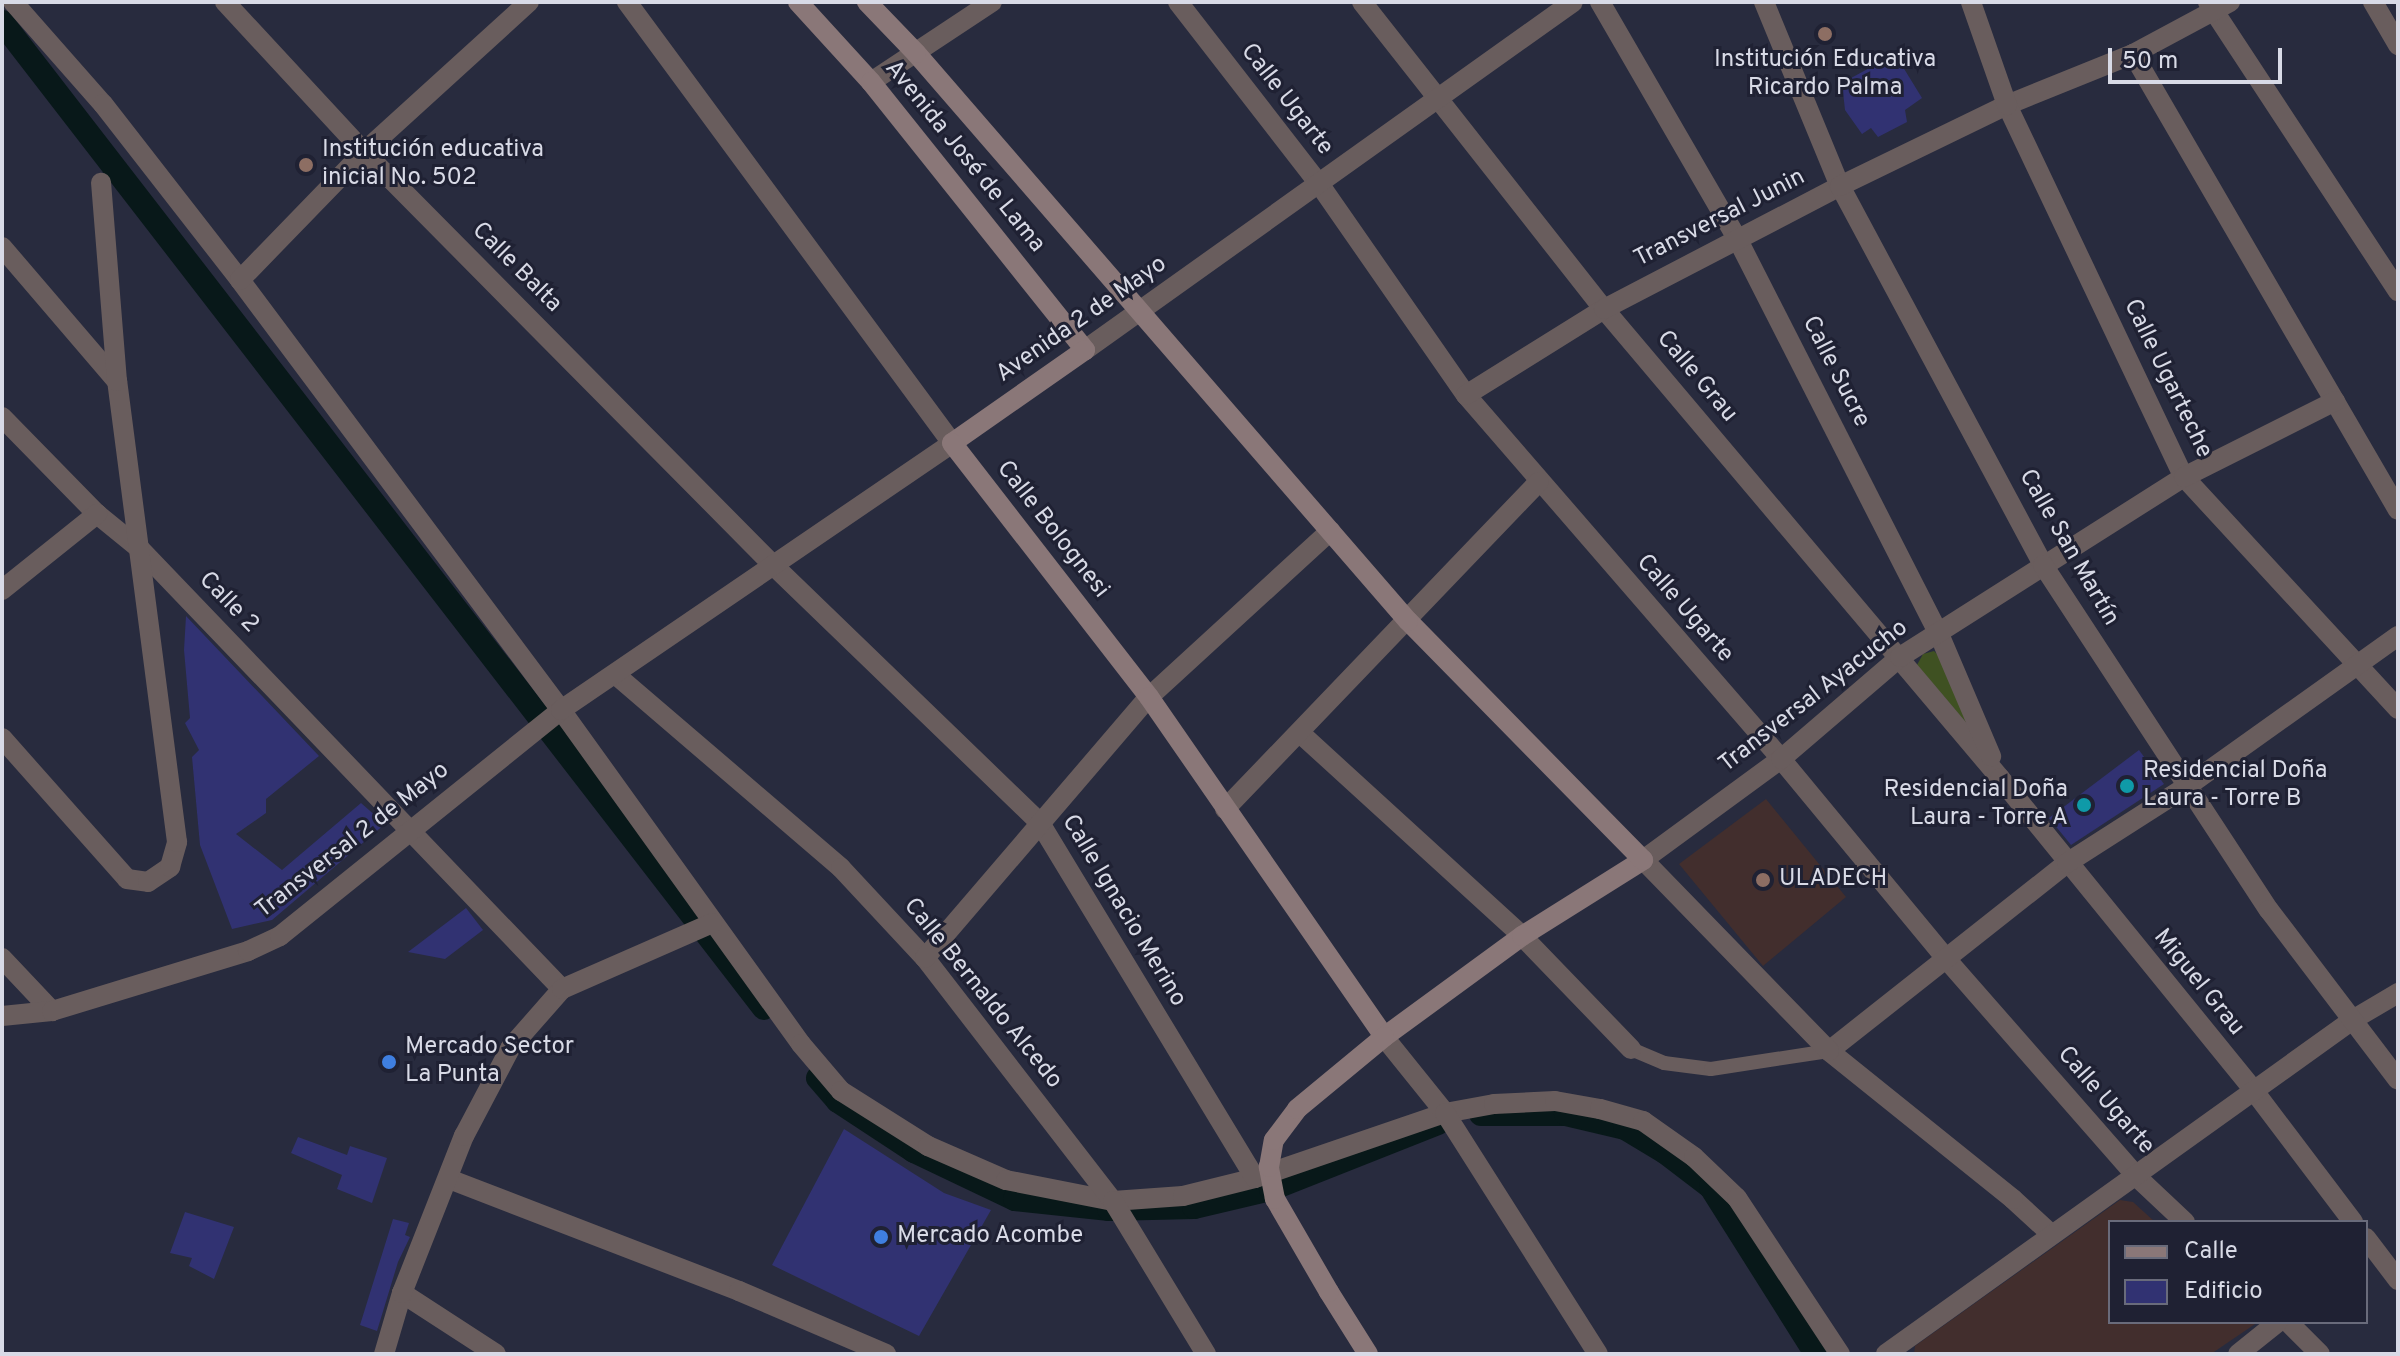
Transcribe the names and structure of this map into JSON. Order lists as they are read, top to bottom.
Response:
{
  "streets": {
    "main road": [
      "Avenida José de Lama",
      "Avenida 2 de Mayo",
      "Calle Bolognesi",
      "Transversal Ayacucho"
    ],
    "street": [
      "Calle Ugarte",
      "Transversal Junin",
      "Calle Balta",
      "Calle Sucre",
      "Calle Grau",
      "Calle Ugarteche",
      "Calle San Martín",
      "Calle 2",
      "Transversal 2 de Mayo",
      "Calle Ignacio Merino",
      "Miguel Grau",
      "Calle Bernaldo Alcedo"
    ]
  },
  "crossings": [
    ["Calle Ugarte", "Transversal Junin"],
    ["Calle Ugarte", "Avenida 2 de Mayo"],
    ["Calle Ugarte", "Transversal Ayacucho"],
    ["Avenida José de Lama", "Avenida 2 de Mayo"],
    ["Avenida José de Lama", "Transversal Ayacucho"],
    ["Transversal Junin", "Calle Sucre"],
    ["Transversal Junin", "Calle Grau"],
    ["Transversal Junin", "Calle Ugarteche"],
    ["Transversal Junin", "Calle San Martín"],
    ["Calle Balta", "Avenida 2 de Mayo"],
    ["Calle Balta", "Calle Ignacio Merino"],
    ["Avenida 2 de Mayo", "Calle Grau"],
    ["Avenida 2 de Mayo", "Calle Bolognesi"],
    ["Avenida 2 de Mayo", "Transversal 2 de Mayo"],
    ["Avenida 2 de Mayo", "Calle Ignacio Merino"],
    ["Avenida 2 de Mayo", "Calle Bernaldo Alcedo"],
    ["Calle Sucre", "Calle Grau"],
    ["Calle Sucre", "Transversal Ayacucho"],
    ["Calle Sucre", "Miguel Grau"],
    ["Calle Grau", "Transversal Ayacucho"],
    ["Calle Grau", "Miguel Grau"],
    ["Calle Ugarteche", "Transversal Ayacucho"],
    ["Calle Bolognesi", "Transversal Ayacucho"],
    ["Calle San Martín", "Transversal Ayacucho"],
    ["Calle 2", "Transversal 2 de Mayo"],
    ["Transversal 2 de Mayo", "Calle Bernaldo Alcedo"]
  ],
  "places": [
    "Institución Educativa Ricardo Palma",
    "Institución educativa inicial No. 502",
    "Residencial Doña Laura - Torre B",
    "Residencial Doña Laura - Torre A",
    "ULADECH",
    "Mercado Sector La Punta",
    "Mercado Acombe"
  ],
  "legend": ["Calle", "Edificio"],
  "scale_bar": "50 m"
}
